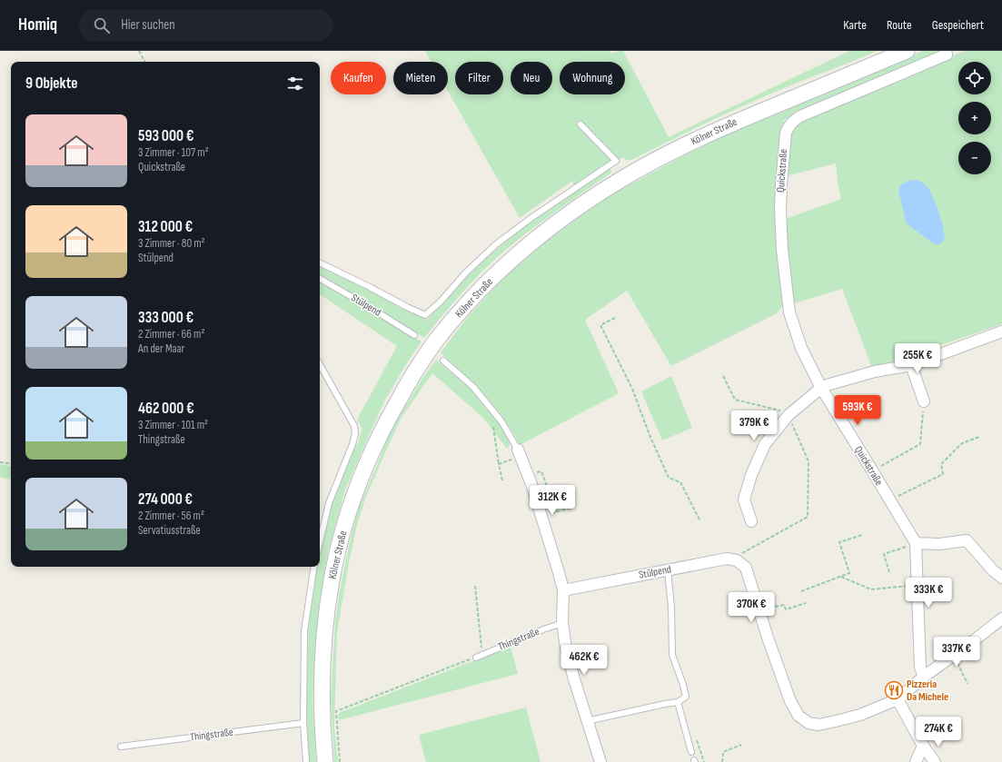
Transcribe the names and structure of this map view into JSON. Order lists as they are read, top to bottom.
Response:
{
  "streets": {
    "main road": ["Kölner Straße"],
    "street": ["Quickstraße", "Stülpend"],
    "lane": ["Thingstraße"]
  },
  "places": {
    "restaurant": ["Pizzeria Da Michele"]
  },
  "page": {
    "header": "Homiq",
    "search": "Hier suchen",
    "nav": ["Karte", "Route", "Gespeichert"],
    "map_buttons": ["+", "−"],
    "chip": [
      "Kaufen",
      "Mieten",
      "Filter",
      "Neu",
      "Wohnung"
    ],
    "heading": "9 Objekte",
    "list": [
      {
        "name": "593 000 €",
        "note": "3 Zimmer · 107 m² · Quickstraße"
      },
      {
        "name": "312 000 €",
        "note": "3 Zimmer · 80 m² · Stülpend"
      },
      {
        "name": "333 000 €",
        "note": "2 Zimmer · 66 m² · An der Maar"
      },
      {
        "name": "462 000 €",
        "note": "3 Zimmer · 101 m² · Thingstraße"
      },
      {
        "name": "274 000 €",
        "note": "2 Zimmer · 56 m² · Servatiusstraße"
      }
    ],
    "price": [
      "255K €",
      "593K €",
      "379K €",
      "312K €",
      "333K €",
      "370K €",
      "337K €",
      "462K €",
      "274K €"
    ]
  }
}
